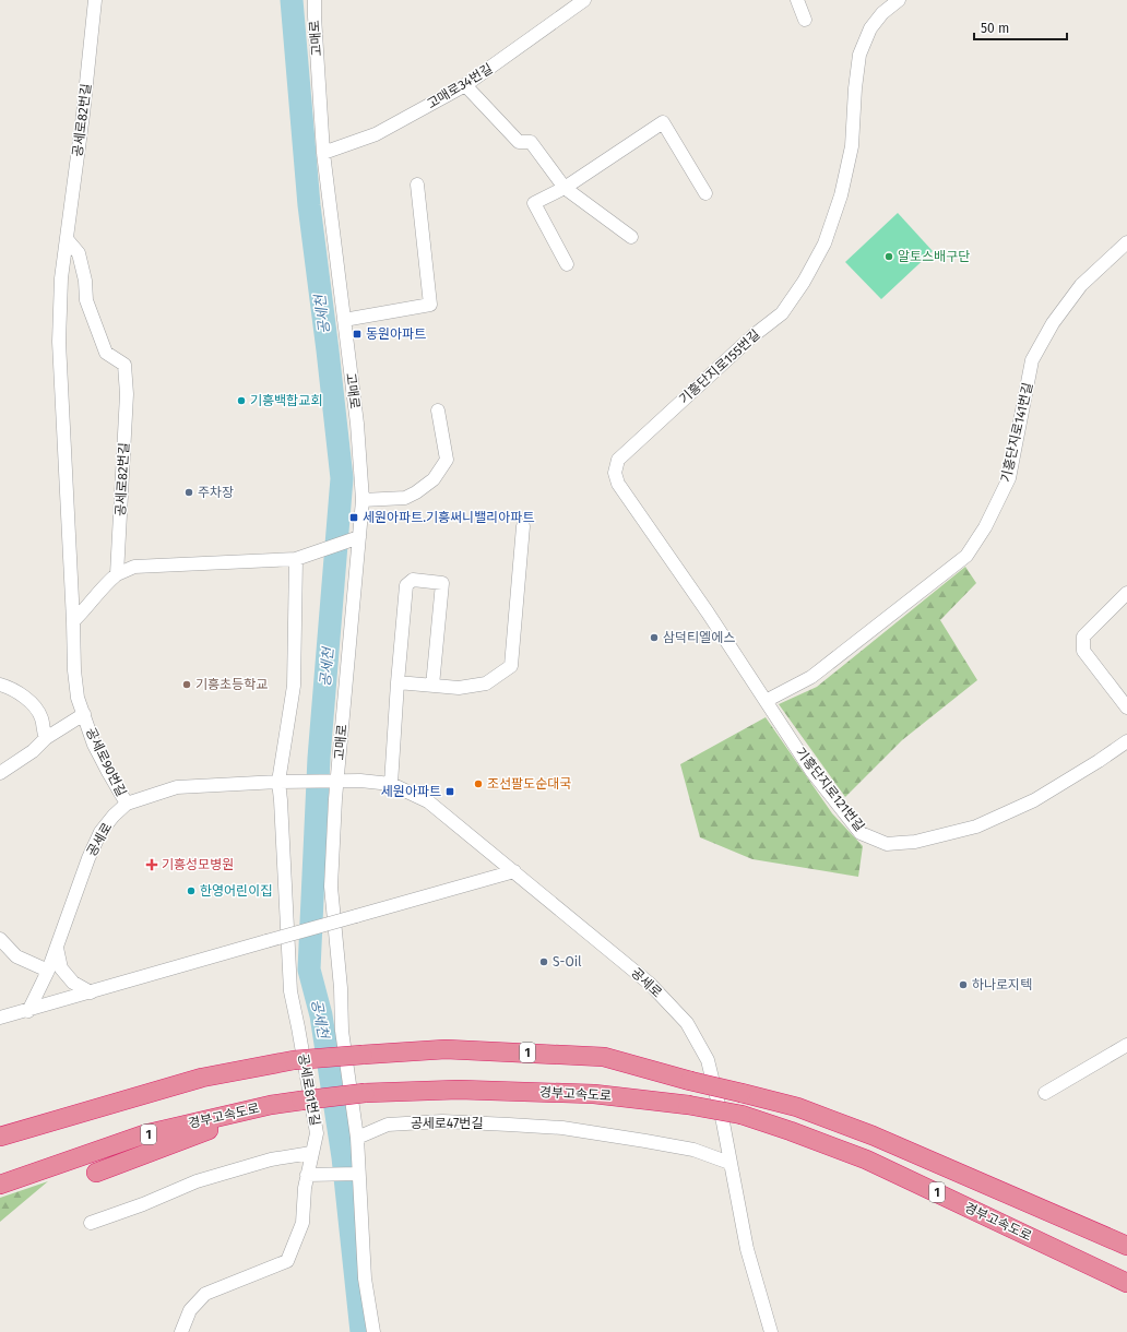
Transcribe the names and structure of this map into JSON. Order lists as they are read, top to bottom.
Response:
{
  "streets": {
    "highway": ["1", "경부고속도로"],
    "street": [
      "고매로",
      "고매로34번길",
      "공세로82번길",
      "기흥단지로155번길",
      "기흥단지로141번길",
      "공세로90번길",
      "기흥단지로121번길",
      "공세로",
      "공세로81번길",
      "공세로47번길"
    ]
  },
  "crossings": [
    ["고매로", "고매로34번길"],
    ["고매로", "공세로"],
    ["고매로", "공세로47번길"],
    ["기흥단지로155번길", "기흥단지로141번길"],
    ["기흥단지로155번길", "기흥단지로121번길"],
    ["기흥단지로141번길", "기흥단지로121번길"],
    ["공세로90번길", "공세로"],
    ["공세로", "공세로81번길"],
    ["공세로", "공세로47번길"]
  ],
  "water": ["공세천"],
  "places": {
    "other": [
      "알토스배구단",
      "기흥백합교회",
      "주차장",
      "삼덕티엘에스",
      "기흥초등학교",
      "조선팔도순대국",
      "한영어린이집",
      "S-Oil",
      "하나로지텍"
    ],
    "transit": ["동원아파트", "세원아파트.기흥써니밸리아파트", "세원아파트"],
    "health": ["기흥성모병원"]
  },
  "scale_bar": "50 m"
}
